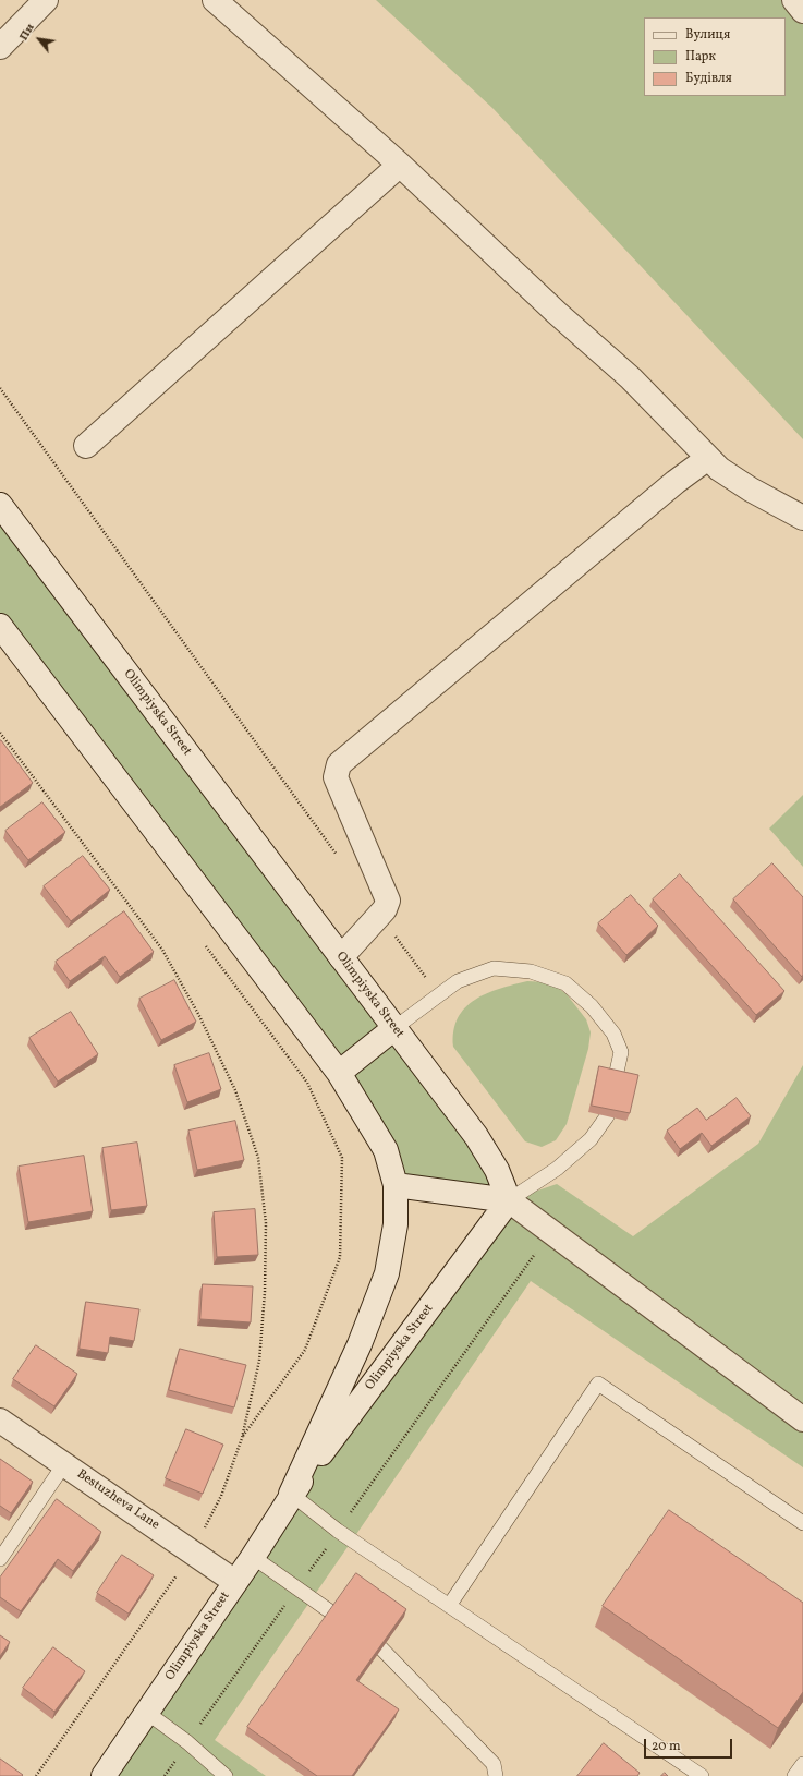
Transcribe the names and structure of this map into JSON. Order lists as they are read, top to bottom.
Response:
{
  "streets": {
    "main road": ["Olimpiyska Street", "Bestuzheva Lane"]
  },
  "crossings": [
    ["Olimpiyska Street", "Bestuzheva Lane"]
  ],
  "legend": ["Вулиця", "Парк", "Будівля"],
  "scale_bar": "20 m",
  "north": "top left"
}
